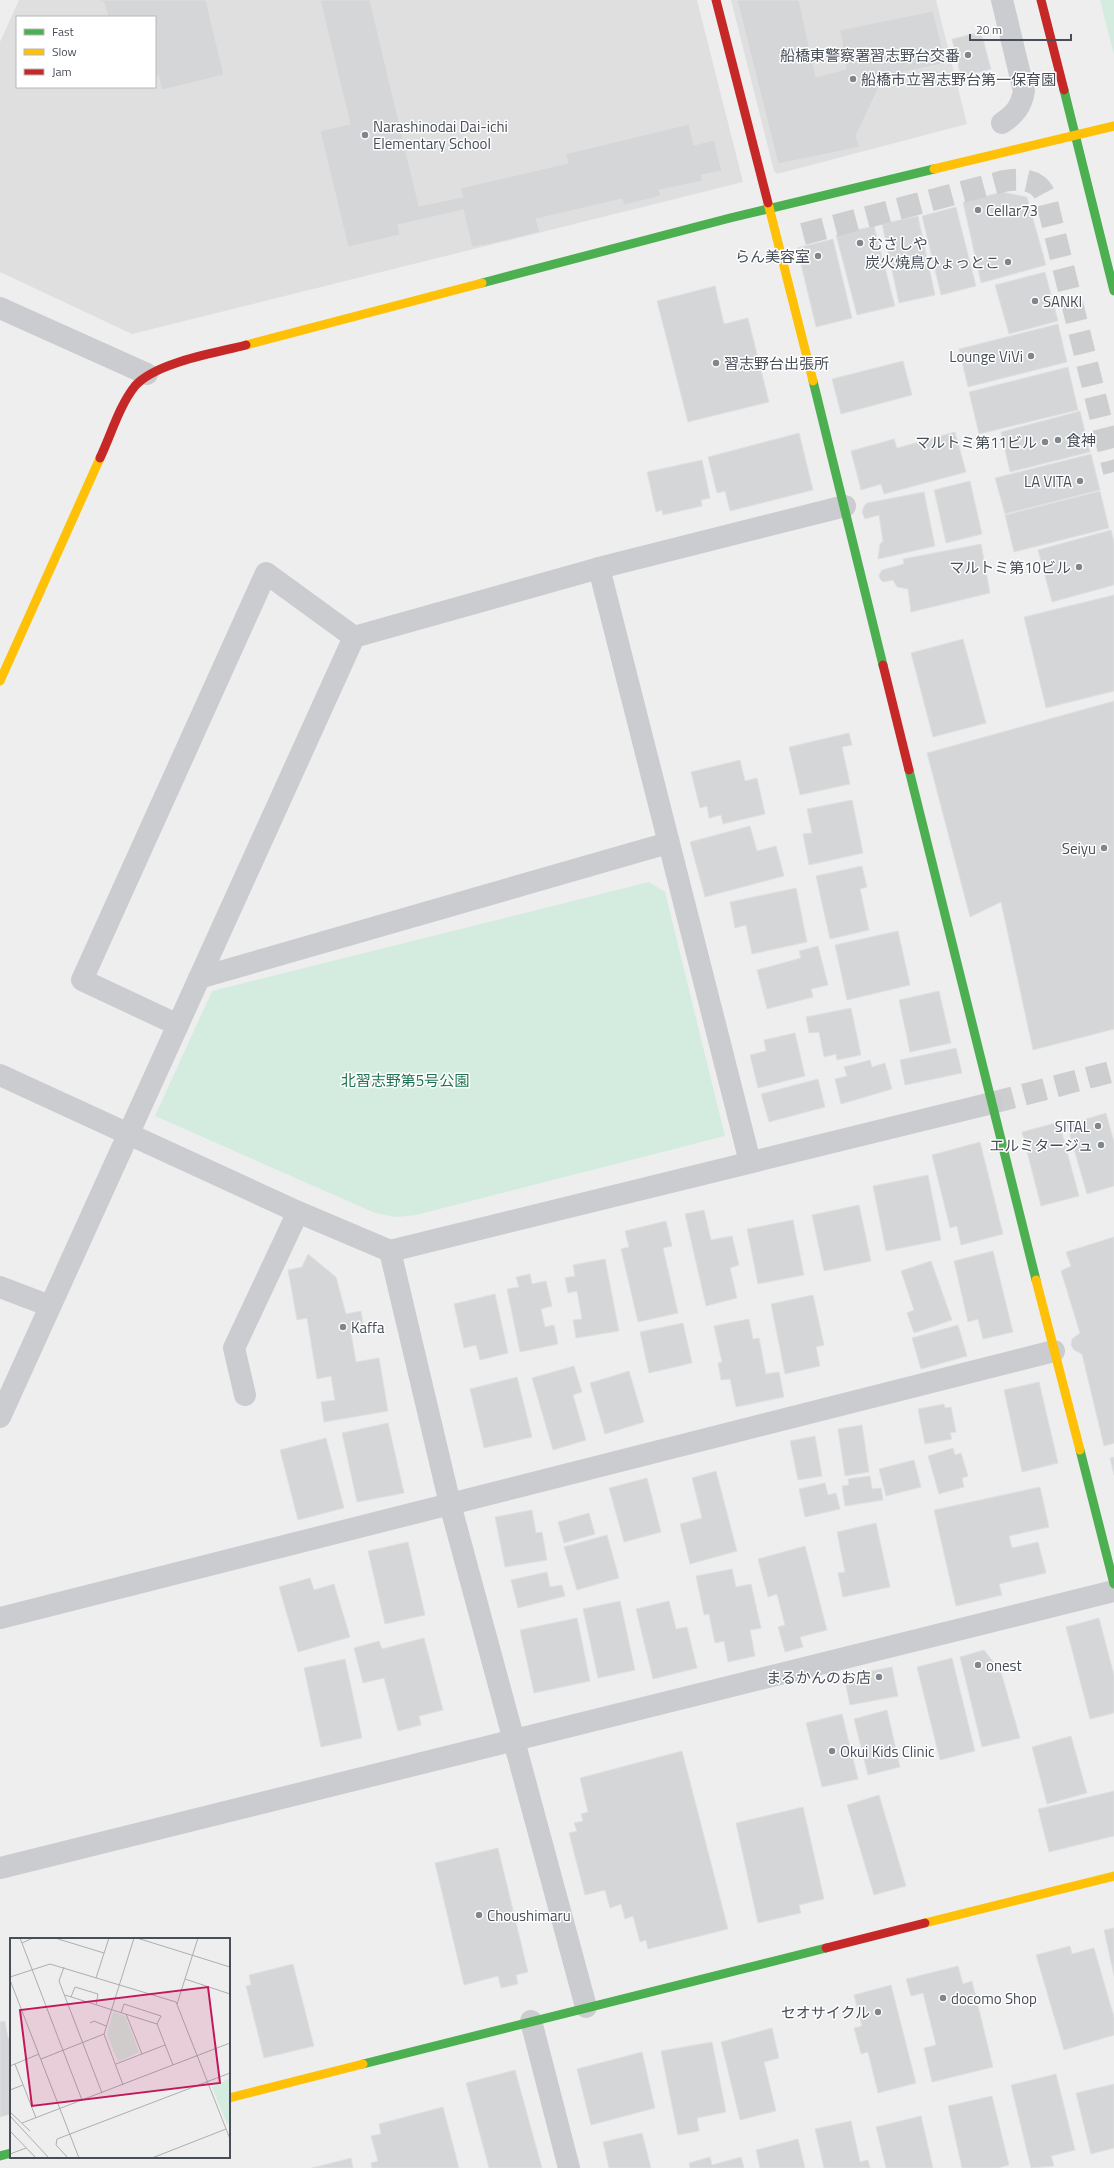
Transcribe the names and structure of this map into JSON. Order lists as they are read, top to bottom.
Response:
{
  "parks": ["北習志野第5号公園"],
  "places": [
    "船橋東警察署習志野台交番",
    "船橋市立習志野台第一保育園",
    "Narashinodai Dai-ichi Elementary School",
    "Cellar73",
    "むさしや",
    "らん美容室",
    "炭火焼鳥ひょっとこ",
    "SANKI",
    "Lounge ViVi",
    "習志野台出張所",
    "食神",
    "マルトミ第11ビル",
    "LA VITA",
    "マルトミ第10ビル",
    "Seiyu",
    "SITAL",
    "エルミタージュ",
    "Kaffa",
    "onest",
    "まるかんのお店",
    "Okui Kids Clinic",
    "Choushimaru",
    "docomo Shop",
    "セオサイクル"
  ],
  "legend": ["Fast", "Slow", "Jam"],
  "scale_bar": "20 m"
}
